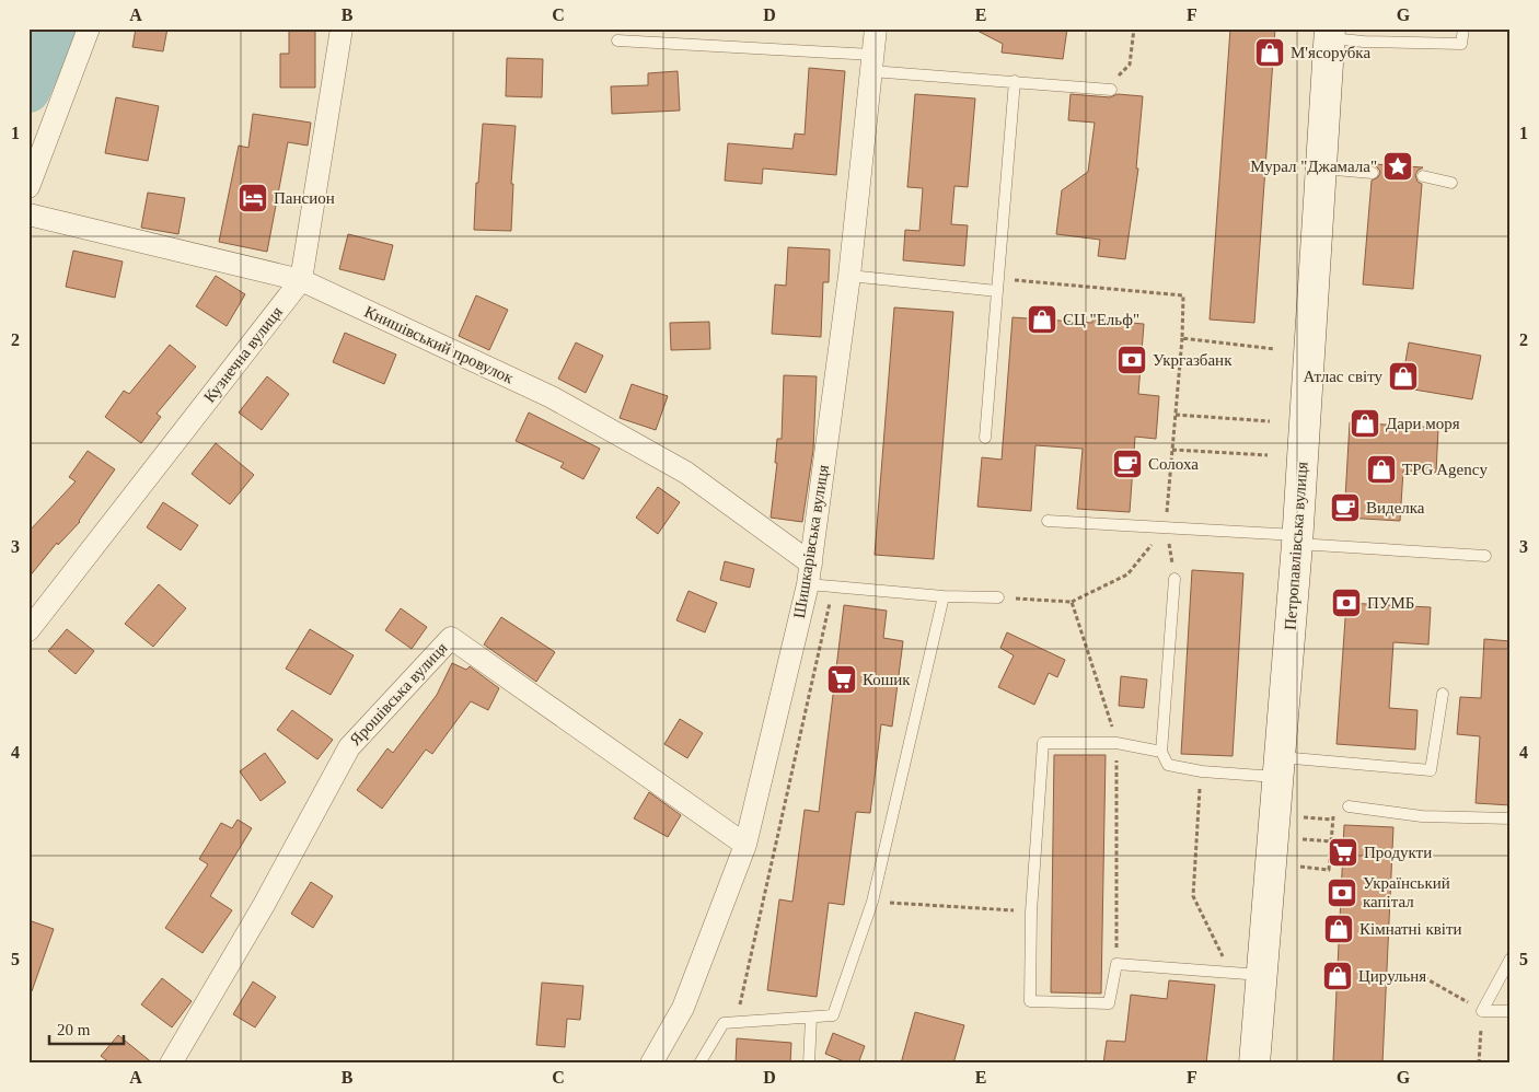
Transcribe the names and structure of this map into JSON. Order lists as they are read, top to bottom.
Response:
{
  "streets": {
    "main road": ["Петропавлівська вулиця"],
    "street": [
      "Книшівський провулок",
      "Кузнечна вулиця",
      "Шишкарівська вулиця",
      "Ярошівська вулиця"
    ]
  },
  "crossings": [
    ["Книшівський провулок", "Кузнечна вулиця"],
    ["Книшівський провулок", "Шишкарівська вулиця"],
    ["Шишкарівська вулиця", "Ярошівська вулиця"]
  ],
  "places": {
    "shop": [
      "М'ясорубка",
      "СЦ \"Ельф\"",
      "Атлас світу",
      "Дари моря",
      "TPG Agency",
      "Кімнатні квіти",
      "Цирульня"
    ],
    "place": ["Мурал \"Джамала\""],
    "hotel": ["Пансион"],
    "bank": ["Укргазбанк", "ПУМБ", "Український капітал"],
    "cafe": ["Солоха", "Виделка"],
    "supermarket": ["Кошик", "Продукти"]
  },
  "scale_bar": "20 m",
  "grid": {
    "columns": [
      "A",
      "B",
      "C",
      "D",
      "E",
      "F",
      "G"
    ],
    "rows": [
      "1",
      "2",
      "3",
      "4",
      "5"
    ]
  }
}
